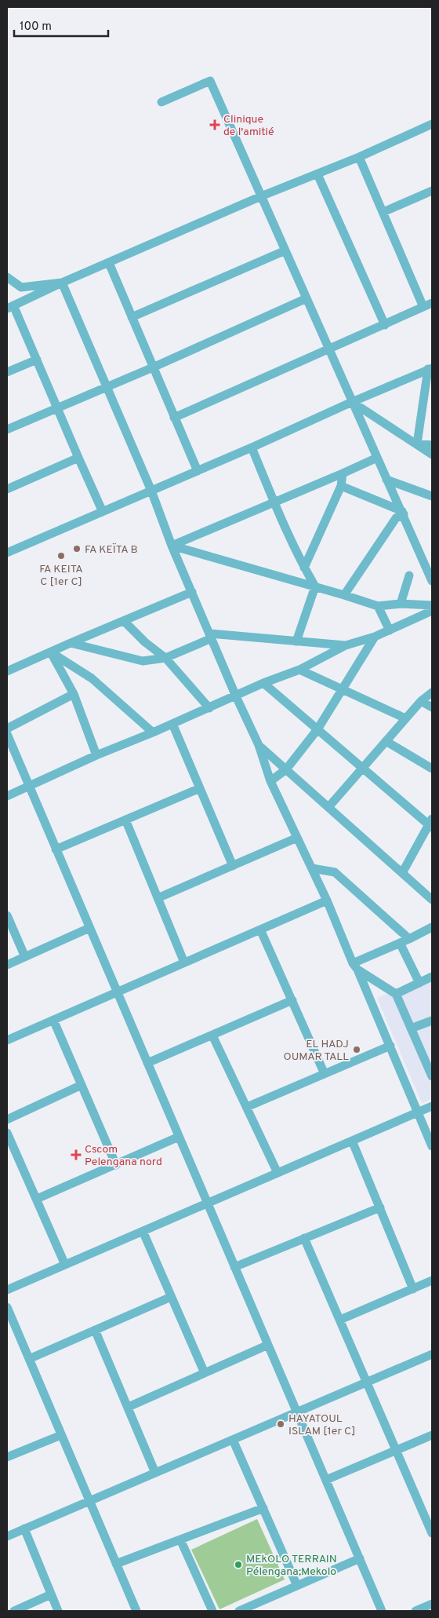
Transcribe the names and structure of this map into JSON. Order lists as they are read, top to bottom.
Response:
{
  "places": {
    "health": ["Clinique de l'amitié", "Cscom Pelengana nord"],
    "other": [
      "FA KEÏTA B",
      "FA KEITA C [1er C]",
      "EL HADJ OUMAR TALL",
      "HAYATOUL ISLAM [1er C]",
      "MEkOLO TERRAIN Pélengana;Mekolo"
    ]
  },
  "scale_bar": "100 m"
}
